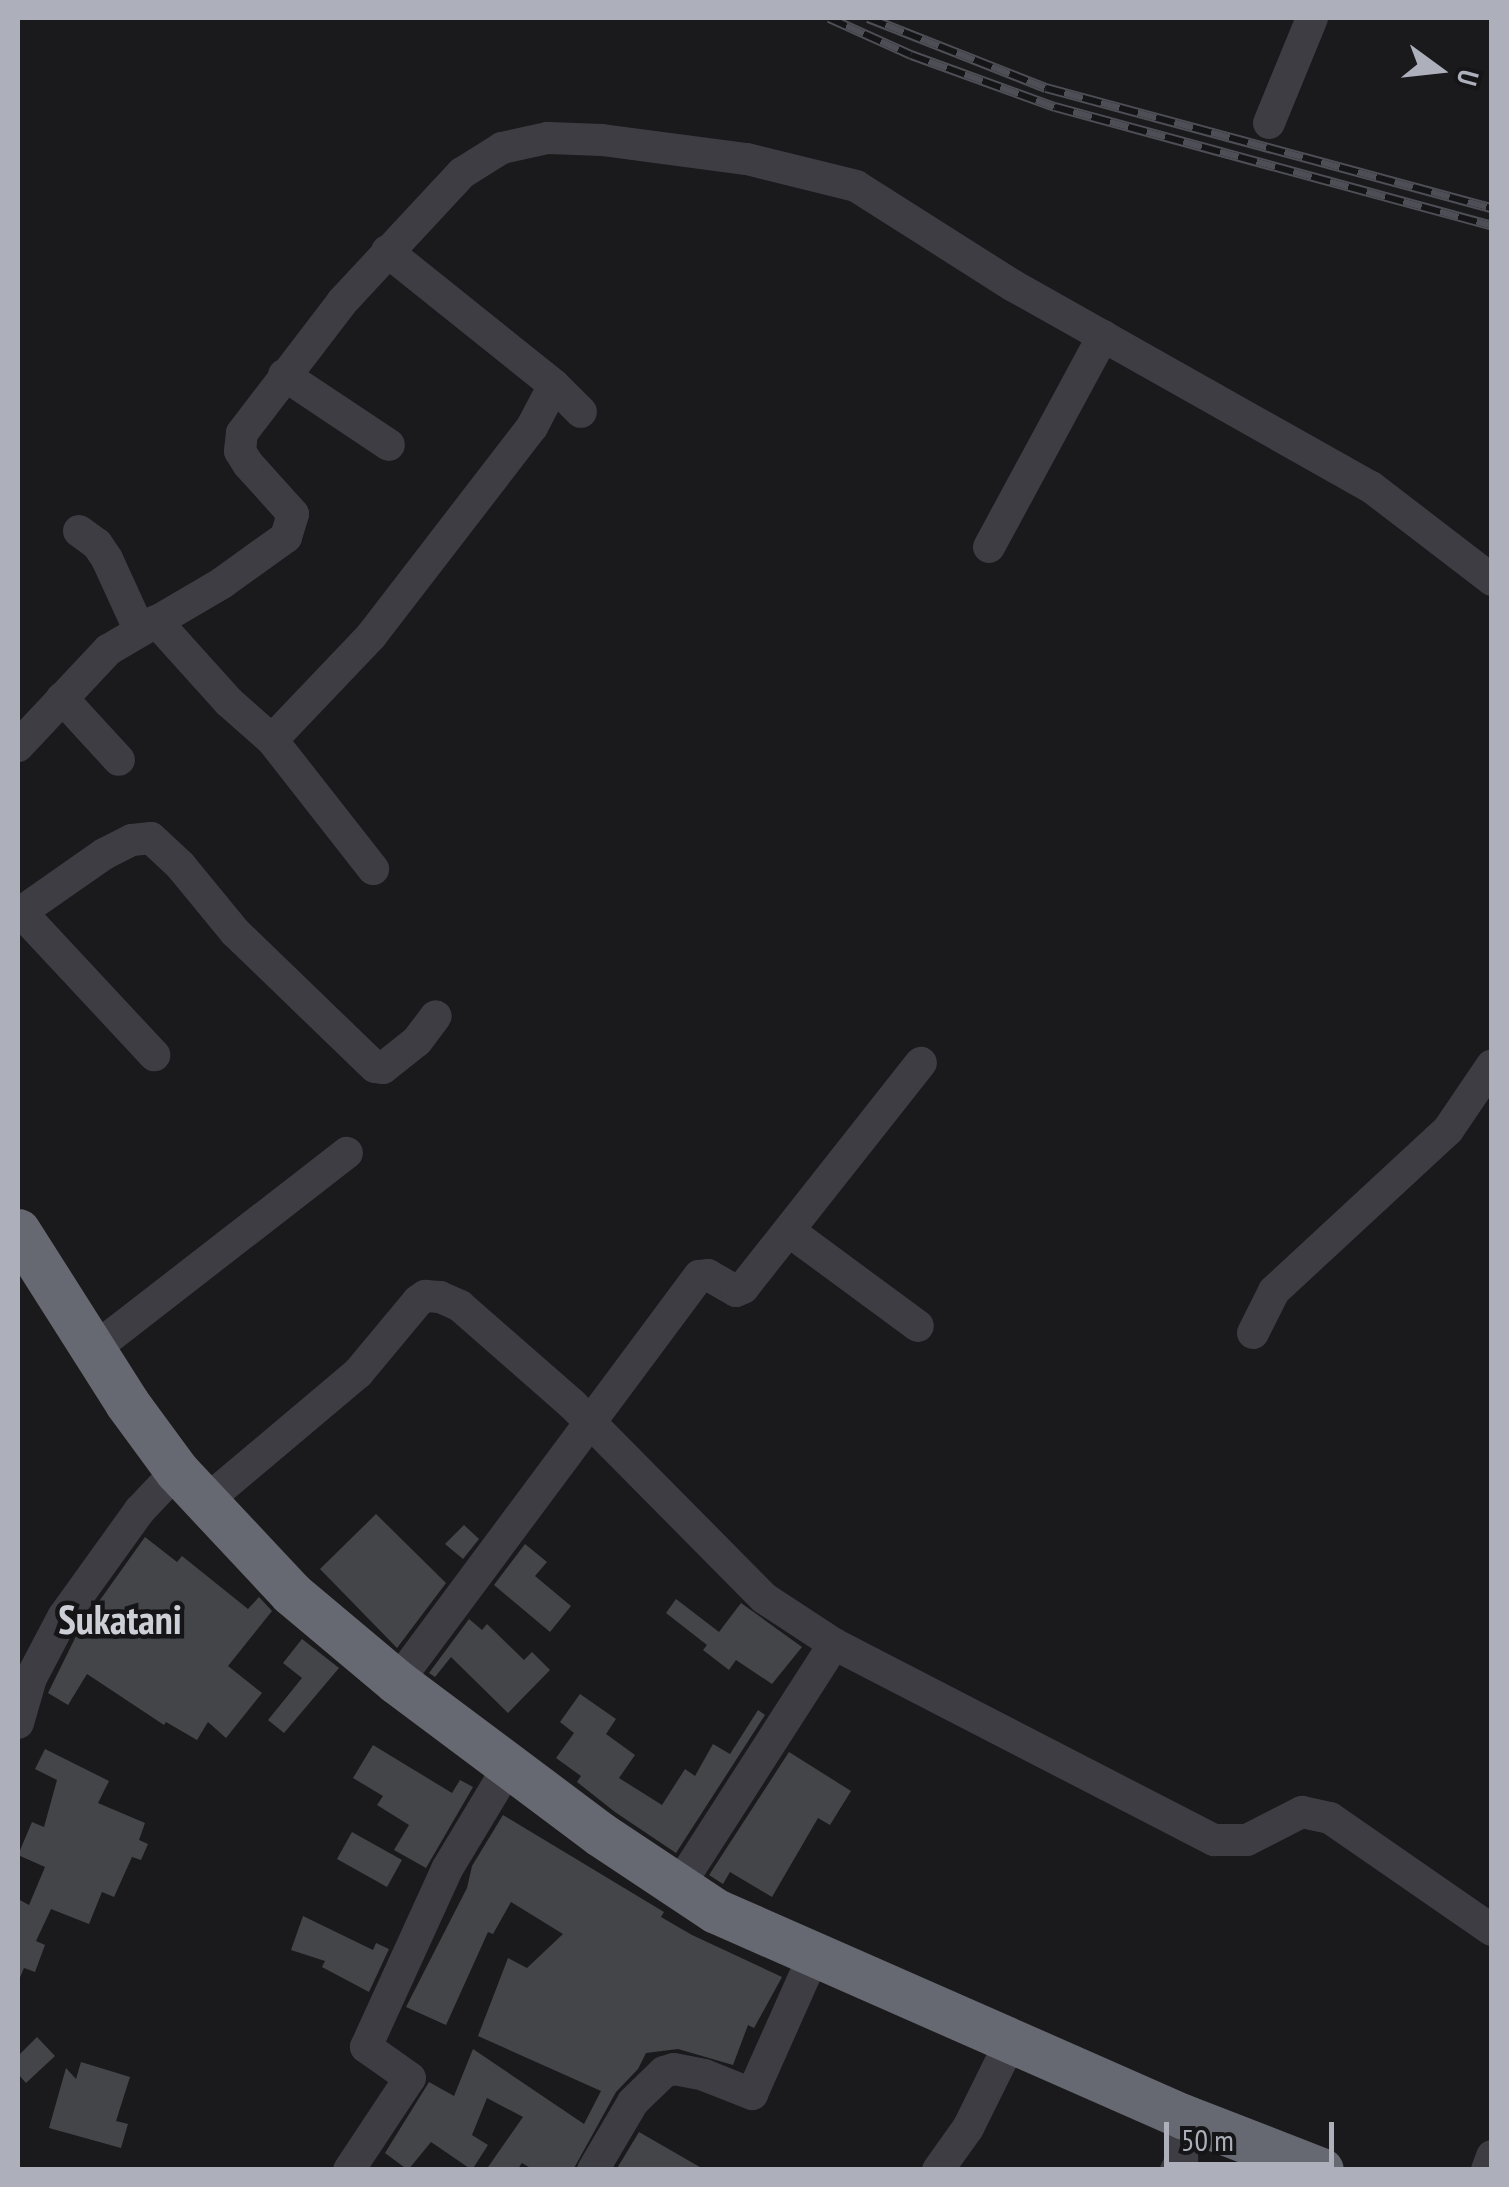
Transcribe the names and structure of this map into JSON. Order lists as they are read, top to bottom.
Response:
{
  "districts": ["Sukatani"],
  "scale_bar": "50 m",
  "north": "right"
}
